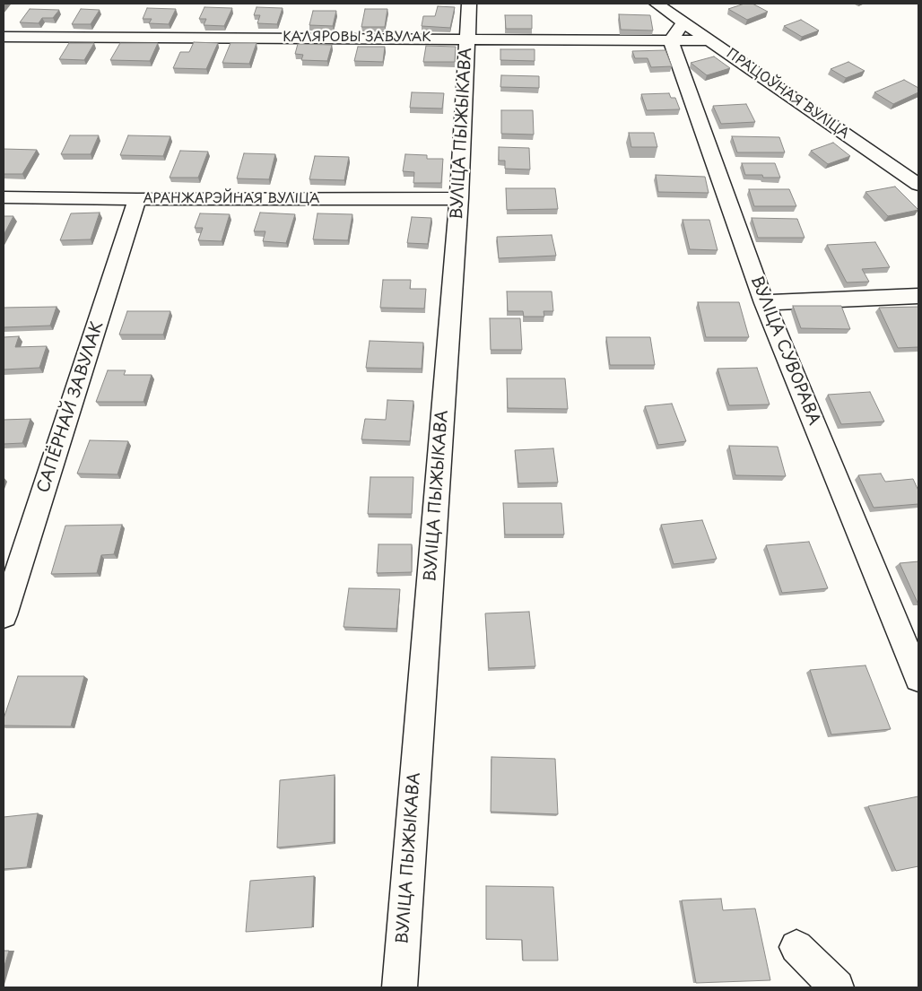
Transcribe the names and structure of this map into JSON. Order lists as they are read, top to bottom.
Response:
{
  "streets": {
    "street": [
      "КАЛЯРОВЫ ЗАВУЛАК",
      "ПРАЦОЎНАЯ ВУЛІЦА",
      "ВУЛІЦА ПЫЖЫКАВА",
      "АРАНЖАРЭЙНАЯ ВУЛІЦА",
      "ВУЛІЦА СУВОРАВА",
      "САПЁРНАЙ ЗАВУЛАК"
    ]
  },
  "crossings": [
    ["КАЛЯРОВЫ ЗАВУЛАК", "ПРАЦОЎНАЯ ВУЛІЦА"],
    ["КАЛЯРОВЫ ЗАВУЛАК", "ВУЛІЦА ПЫЖЫКАВА"],
    ["КАЛЯРОВЫ ЗАВУЛАК", "ВУЛІЦА СУВОРАВА"],
    ["ВУЛІЦА ПЫЖЫКАВА", "АРАНЖАРЭЙНАЯ ВУЛІЦА"],
    ["АРАНЖАРЭЙНАЯ ВУЛІЦА", "САПЁРНАЙ ЗАВУЛАК"]
  ]
}
